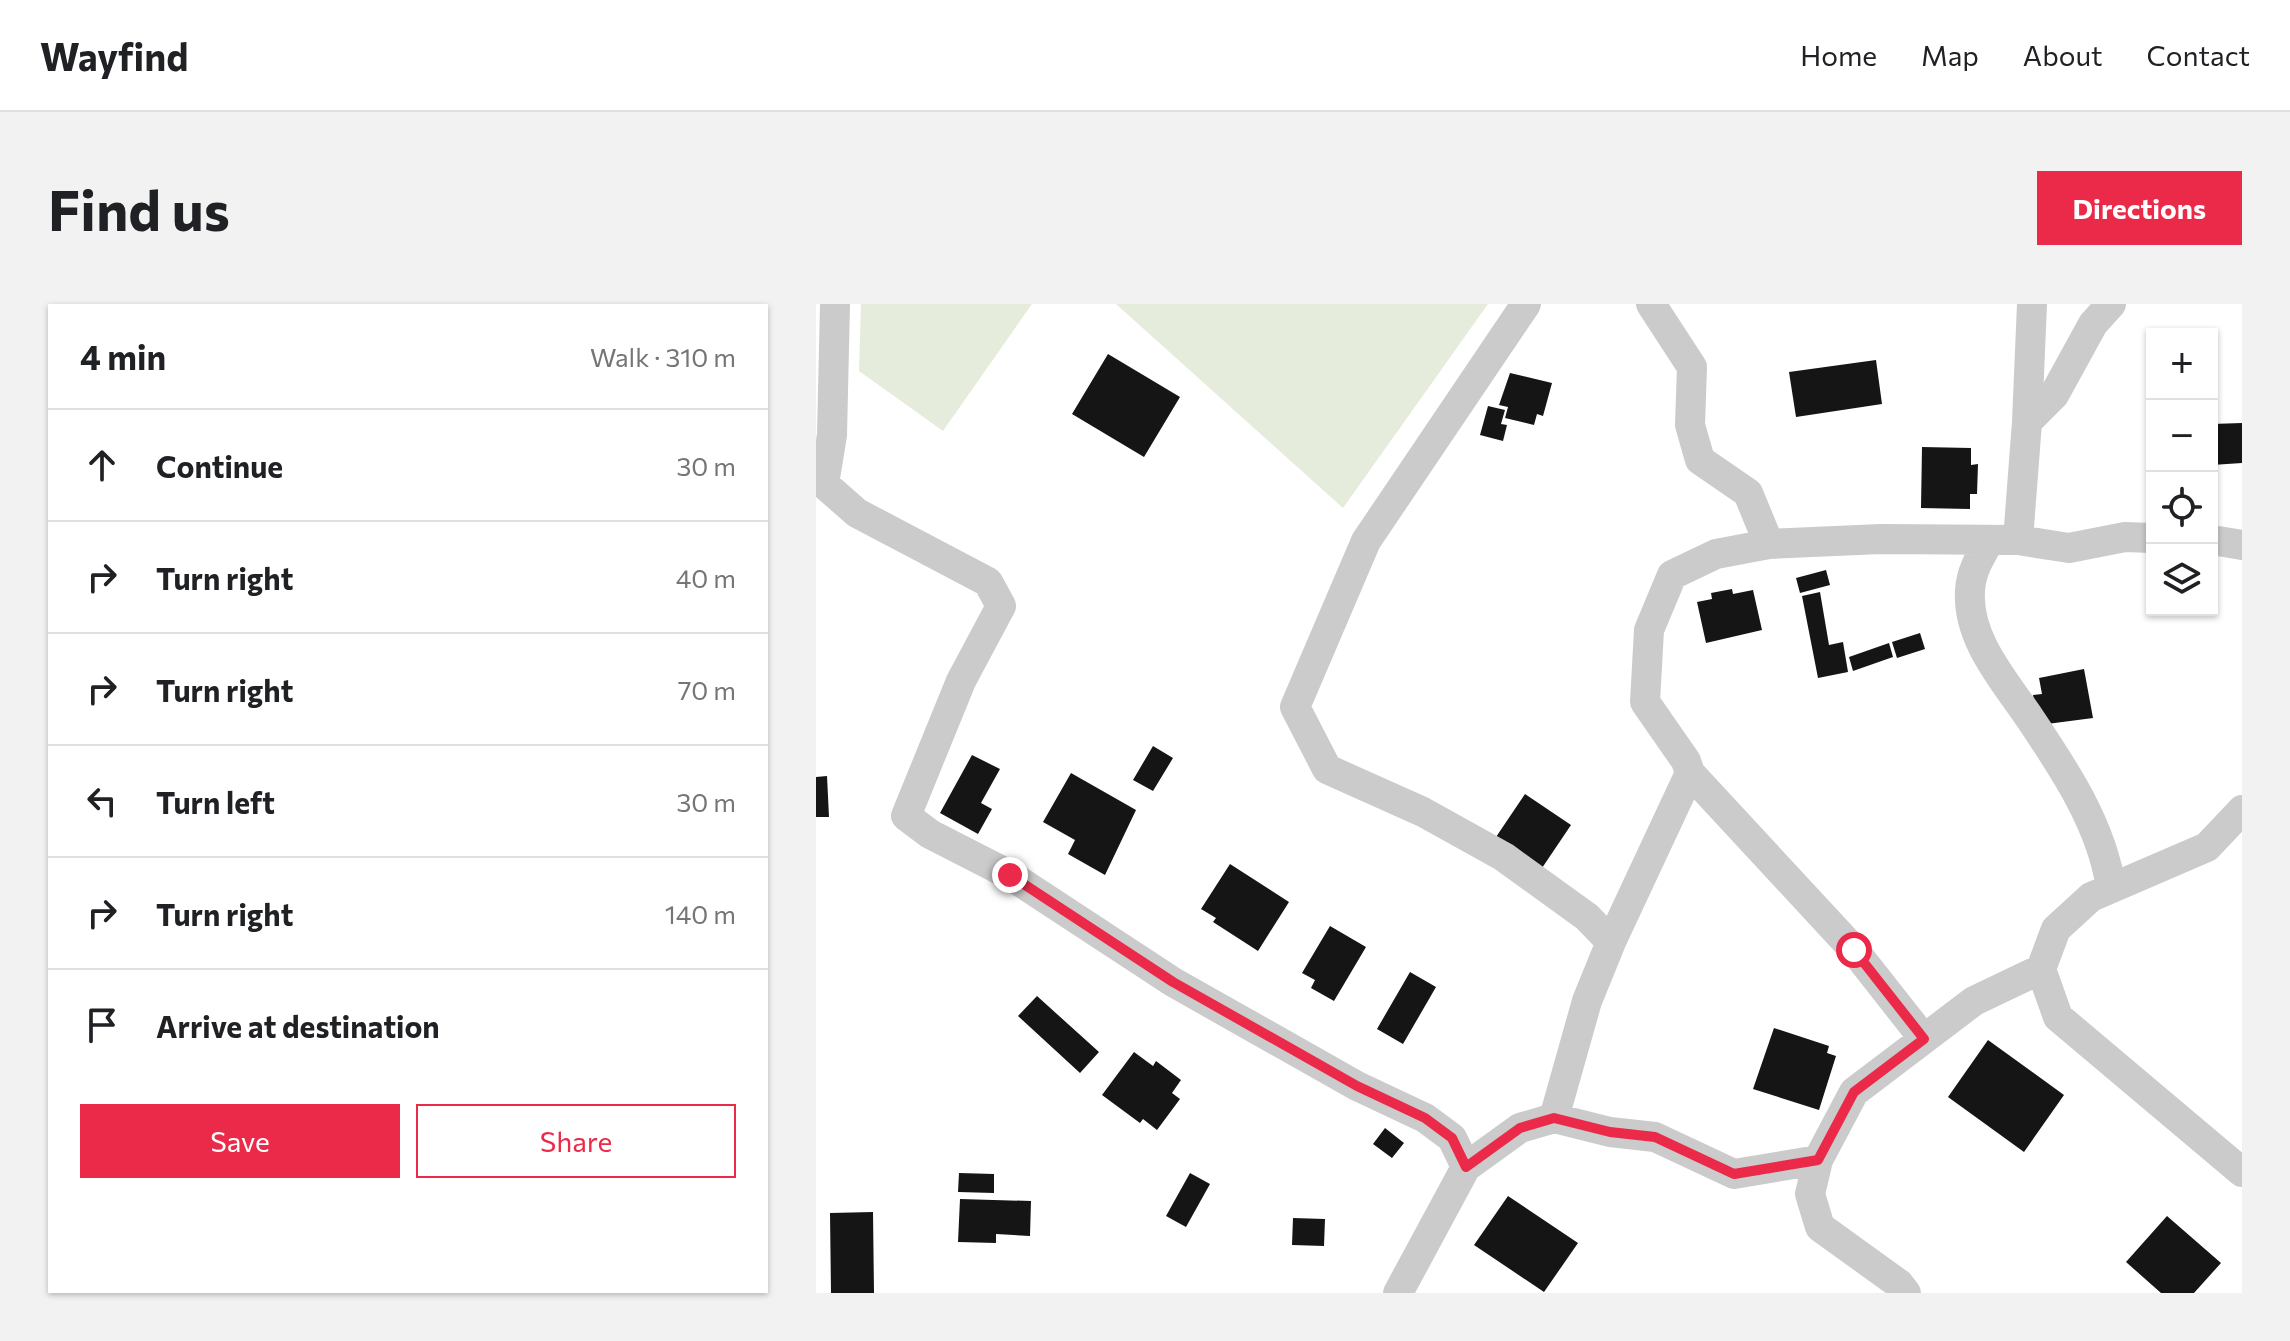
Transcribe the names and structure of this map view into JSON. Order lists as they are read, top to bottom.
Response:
{
  "page": {
    "header": "Wayfind",
    "nav": [
      "Home",
      "Map",
      "About",
      "Contact"
    ],
    "buttons": [
      "Directions",
      ["Save", "Share"]
    ],
    "title": "Find us",
    "heading": ["4 min", "Walk · 310 m"],
    "map_buttons": ["+", "−"],
    "list": [
      ["Continue", "30 m"],
      ["Turn right", "40 m"],
      ["Turn right", "70 m"],
      ["Turn left", "30 m"],
      ["Turn right", "140 m"],
      "Arrive at destination"
    ]
  }
}
